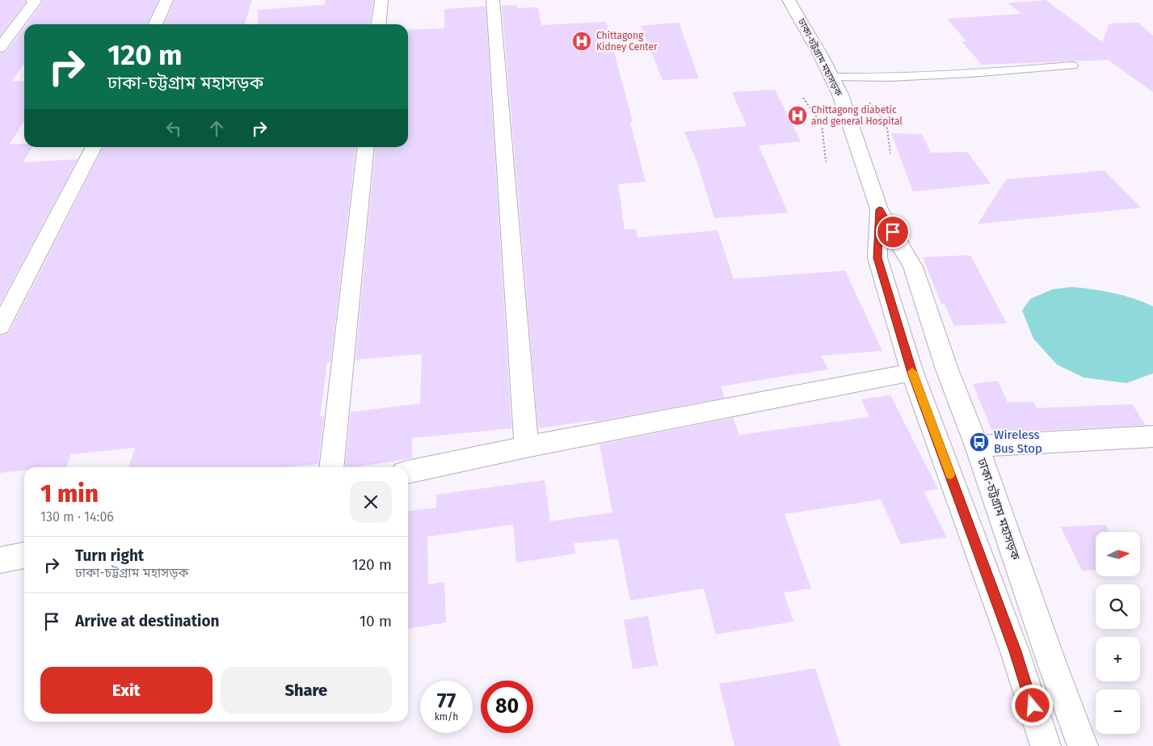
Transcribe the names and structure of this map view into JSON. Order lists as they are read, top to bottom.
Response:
{
  "streets": {
    "main road": ["ঢাকা-চট্টগ্রাম মহাসড়ক"]
  },
  "places": {
    "hospital": ["Chittagong Kidney Center", "Chittagong diabetic and general Hospital"],
    "bus stop": ["Wireless Bus Stop"]
  },
  "north": "right",
  "page": {
    "turn": ["120 m", "ঢাকা-চট্টগ্রাম মহাসড়ক"],
    "heading": ["1 min", "130 m · 14:06"],
    "map_buttons": ["+", "−"],
    "list": [
      {
        "name": "Turn right",
        "note": "ঢাকা-চট্টগ্রাম মহাসড়ক",
        "value": "120 m"
      },
      {
        "name": "Arrive at destination",
        "value": "10 m"
      }
    ],
    "buttons": ["Exit", "Share"],
    "speed": "77 km/h",
    "limit": "80"
  }
}
